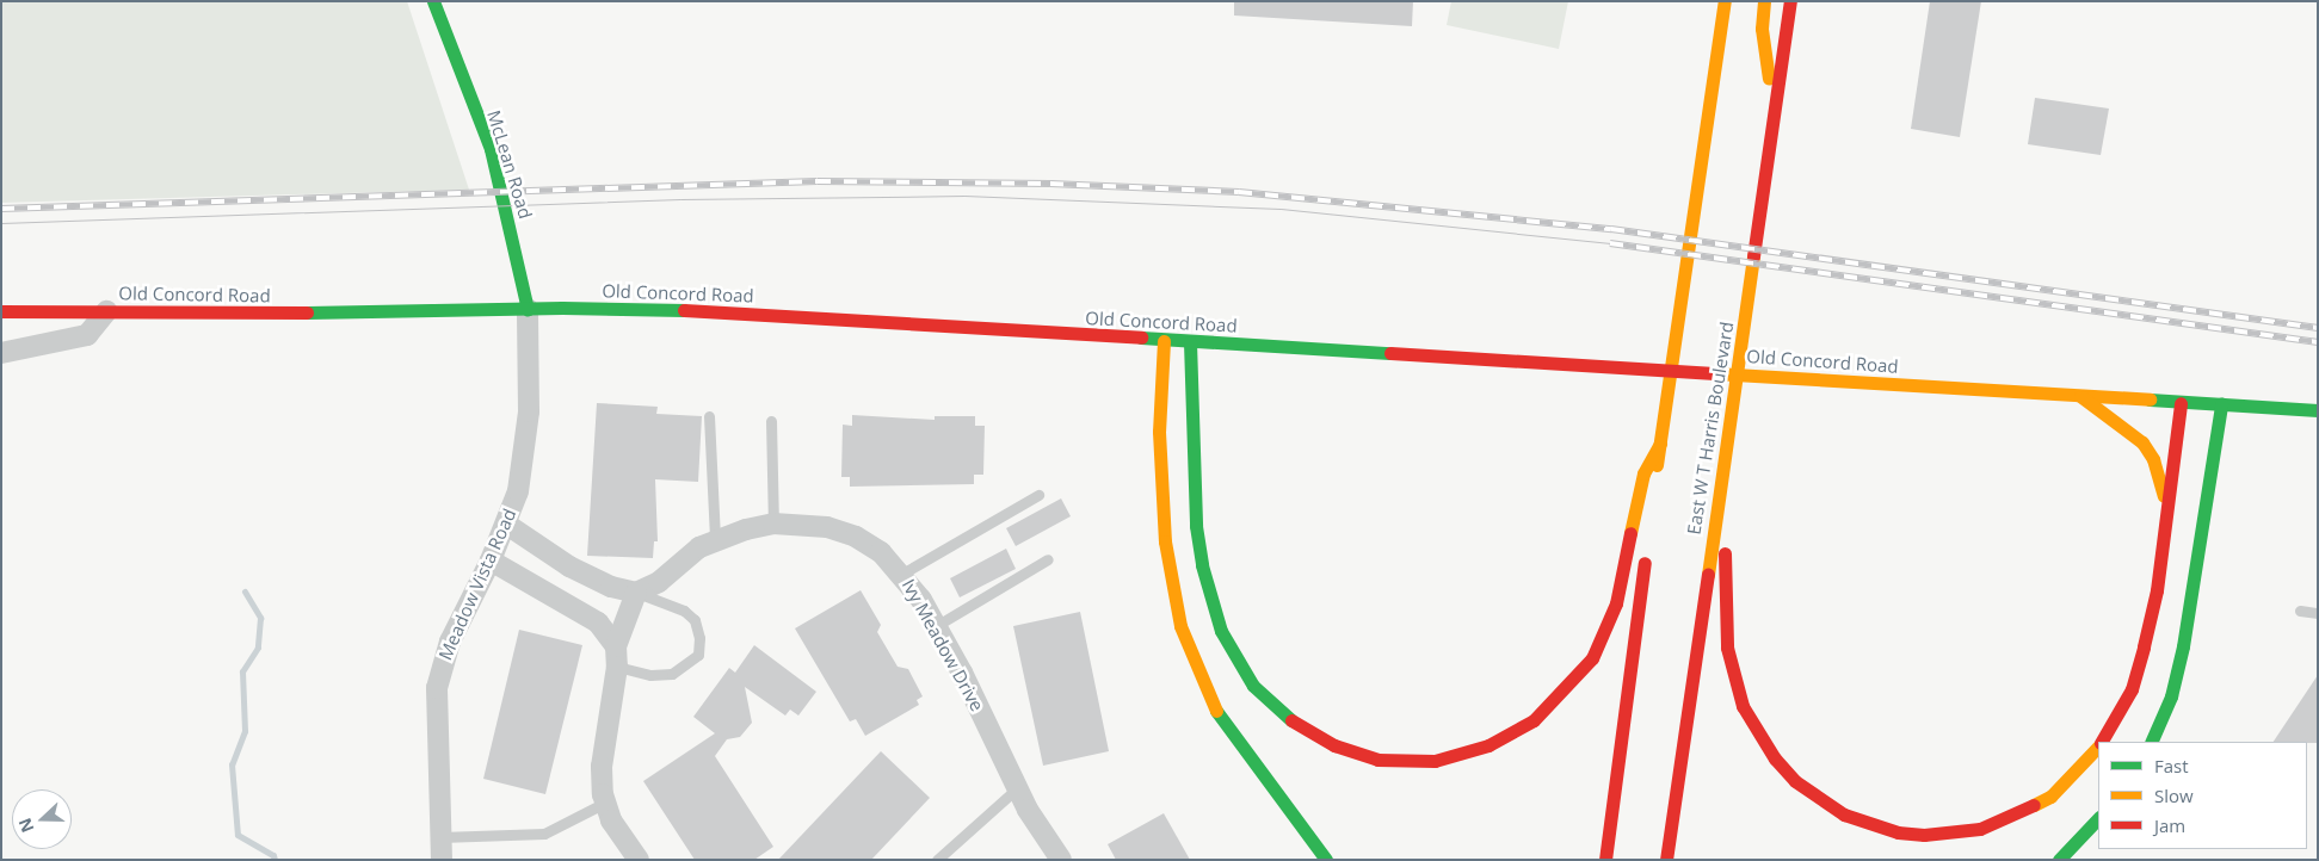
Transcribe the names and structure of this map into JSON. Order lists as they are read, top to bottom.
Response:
{
  "streets": {
    "main road": ["McLean Road", "Old Concord Road", "East W T Harris Boulevard"],
    "street": ["Meadow Vista Road", "Ivy Meadow Drive"]
  },
  "crossings": [
    ["McLean Road", "Old Concord Road"],
    ["McLean Road", "Meadow Vista Road"],
    ["Old Concord Road", "Meadow Vista Road"]
  ],
  "legend": ["Fast", "Slow", "Jam"],
  "north": "left"
}
